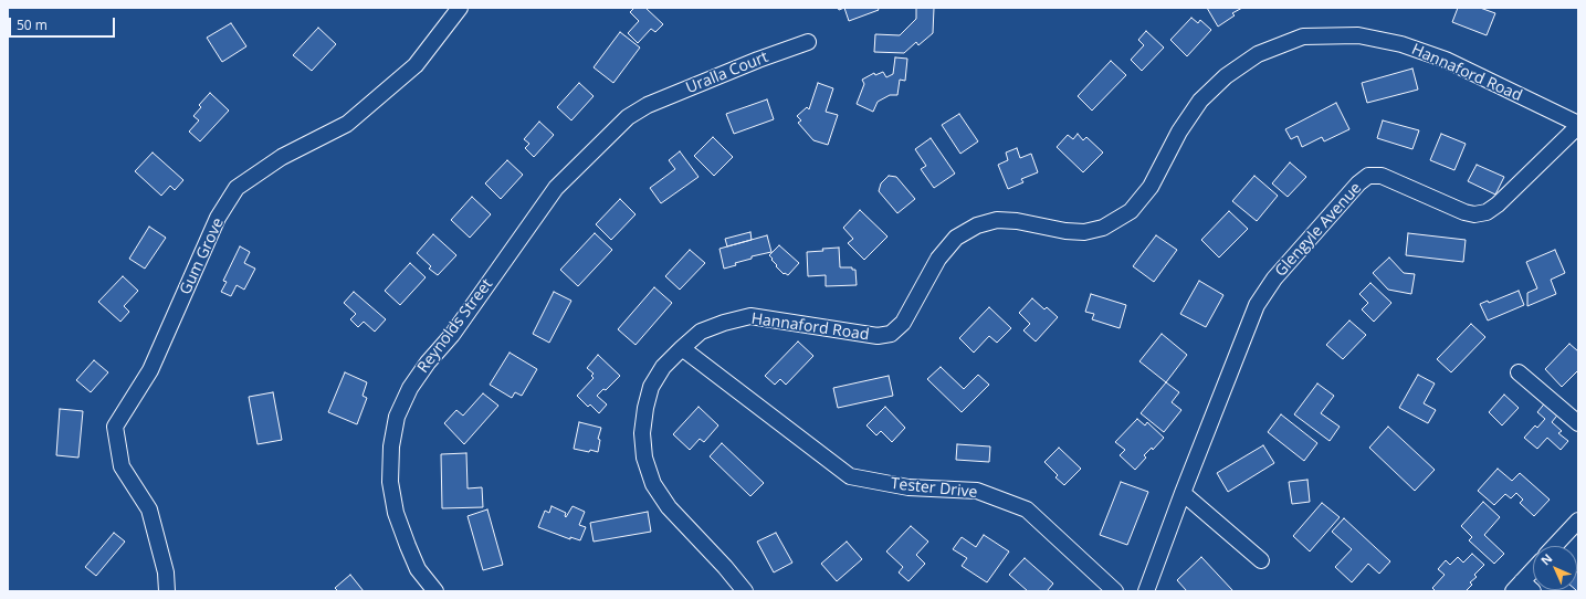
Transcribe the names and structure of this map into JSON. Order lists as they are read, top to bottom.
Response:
{
  "streets": {
    "street": [
      "Uralla Court",
      "Hannaford Road",
      "Glengyle Avenue",
      "Gum Grove",
      "Reynolds Street",
      "Tester Drive"
    ]
  },
  "crossings": [
    ["Uralla Court", "Reynolds Street"],
    ["Hannaford Road", "Glengyle Avenue"],
    ["Hannaford Road", "Tester Drive"]
  ],
  "scale_bar": "50 m",
  "north": "top left"
}
